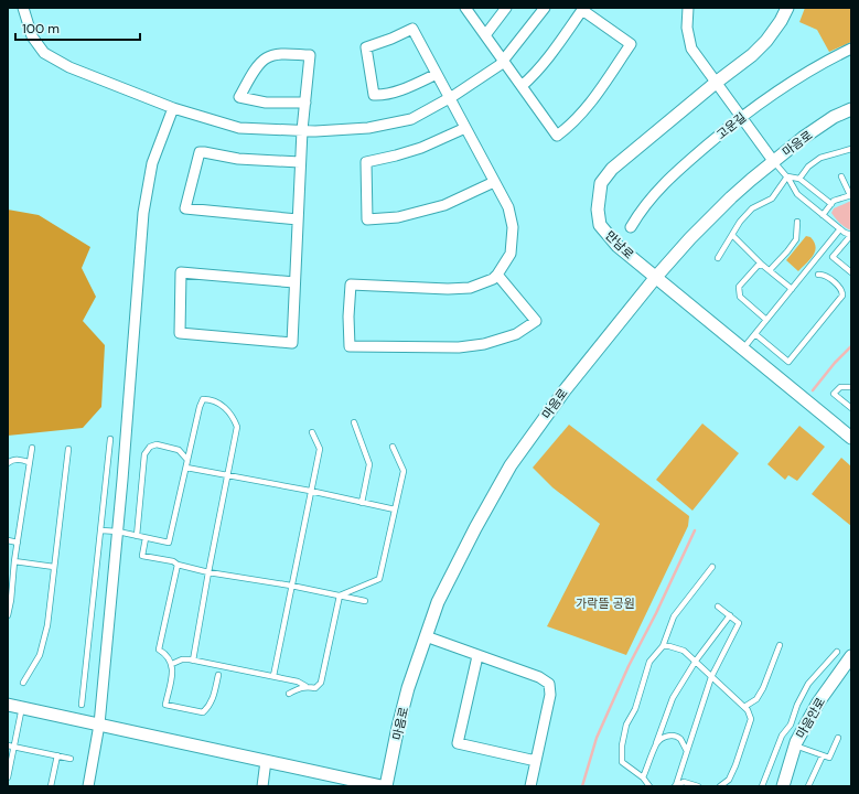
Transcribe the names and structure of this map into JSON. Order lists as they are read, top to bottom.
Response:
{
  "streets": {
    "street": [
      "고운길",
      "마음로",
      "만남로",
      "마음안로"
    ]
  },
  "crossings": [
    ["마음로", "만남로"]
  ],
  "parks": ["가락뜰 공원"],
  "scale_bar": "100 m"
}
